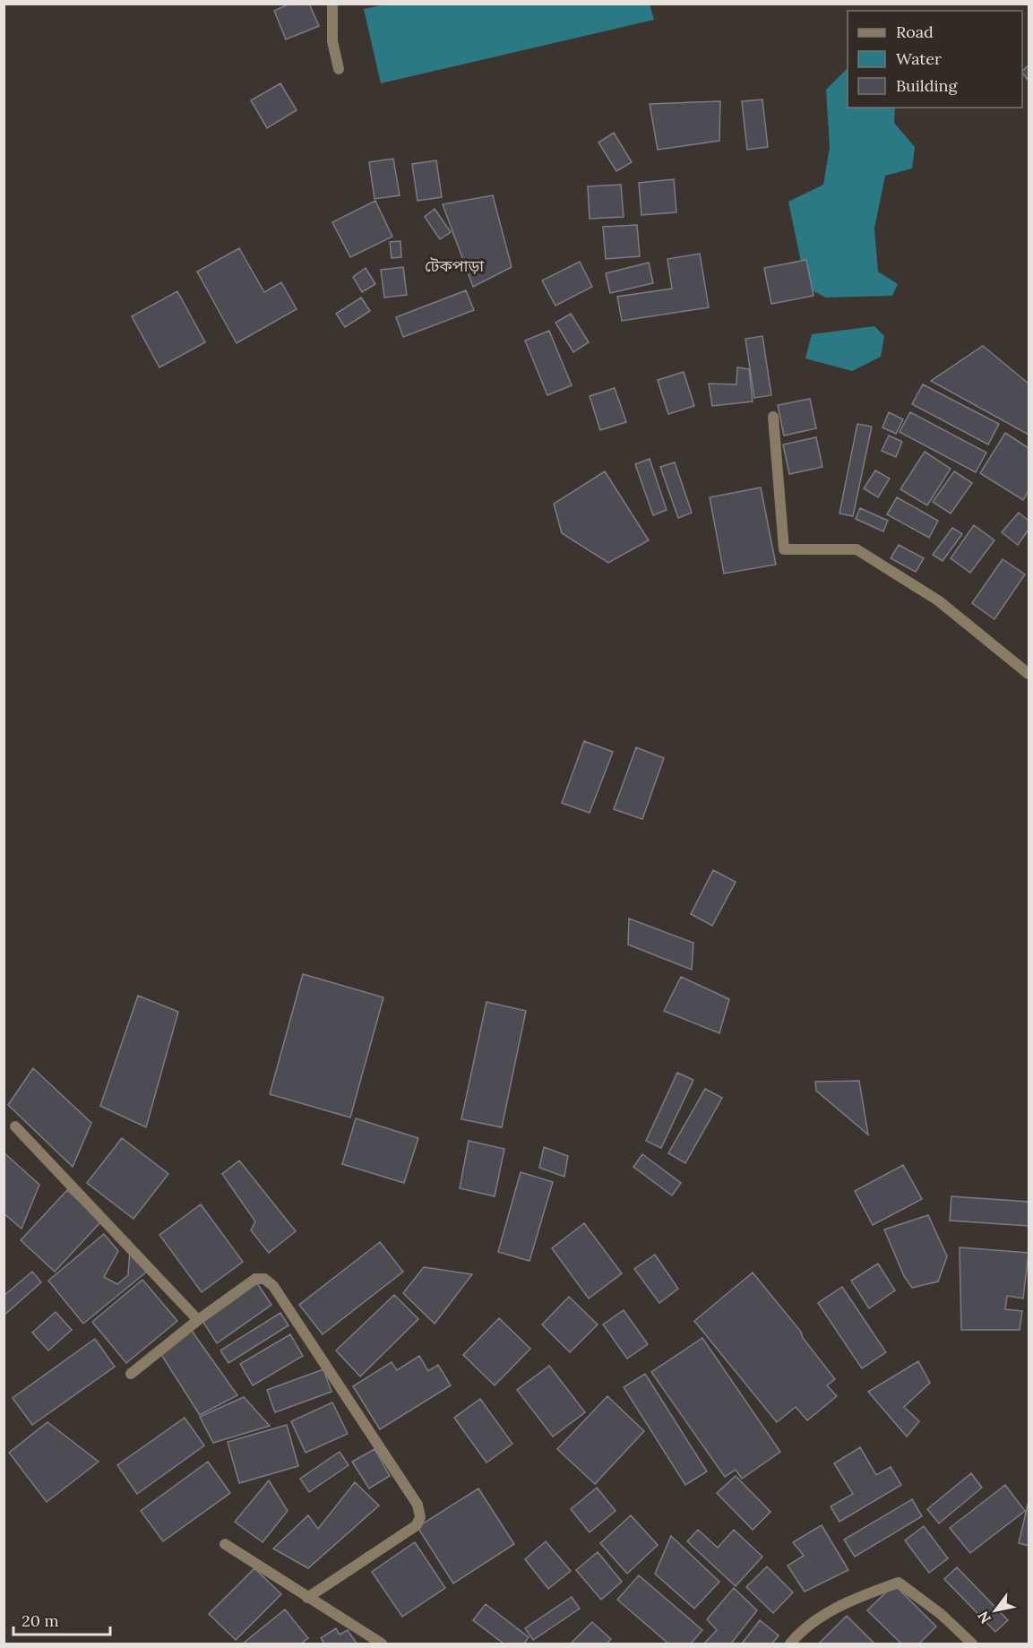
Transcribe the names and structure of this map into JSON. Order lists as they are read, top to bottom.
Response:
{
  "districts": ["টেকপাড়া"],
  "legend": ["Road", "Water", "Building"],
  "scale_bar": "20 m",
  "north": "bottom left"
}
